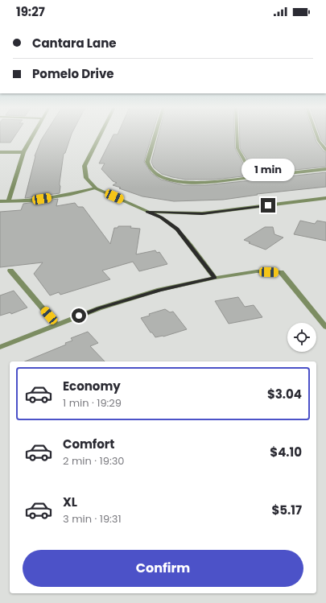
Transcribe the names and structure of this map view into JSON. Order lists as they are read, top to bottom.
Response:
{
  "page": {
    "status": "19:27",
    "banner": ["Cantara Lane", "Pomelo Drive"],
    "bubble": "1 min",
    "list": [
      {
        "name": "Economy",
        "note": "1 min · 19:29",
        "value": "$3.04"
      },
      {
        "name": "Comfort",
        "note": "2 min · 19:30",
        "value": "$4.10"
      },
      {
        "name": "XL",
        "note": "3 min · 19:31",
        "value": "$5.17"
      }
    ],
    "buttons": "Confirm"
  }
}
